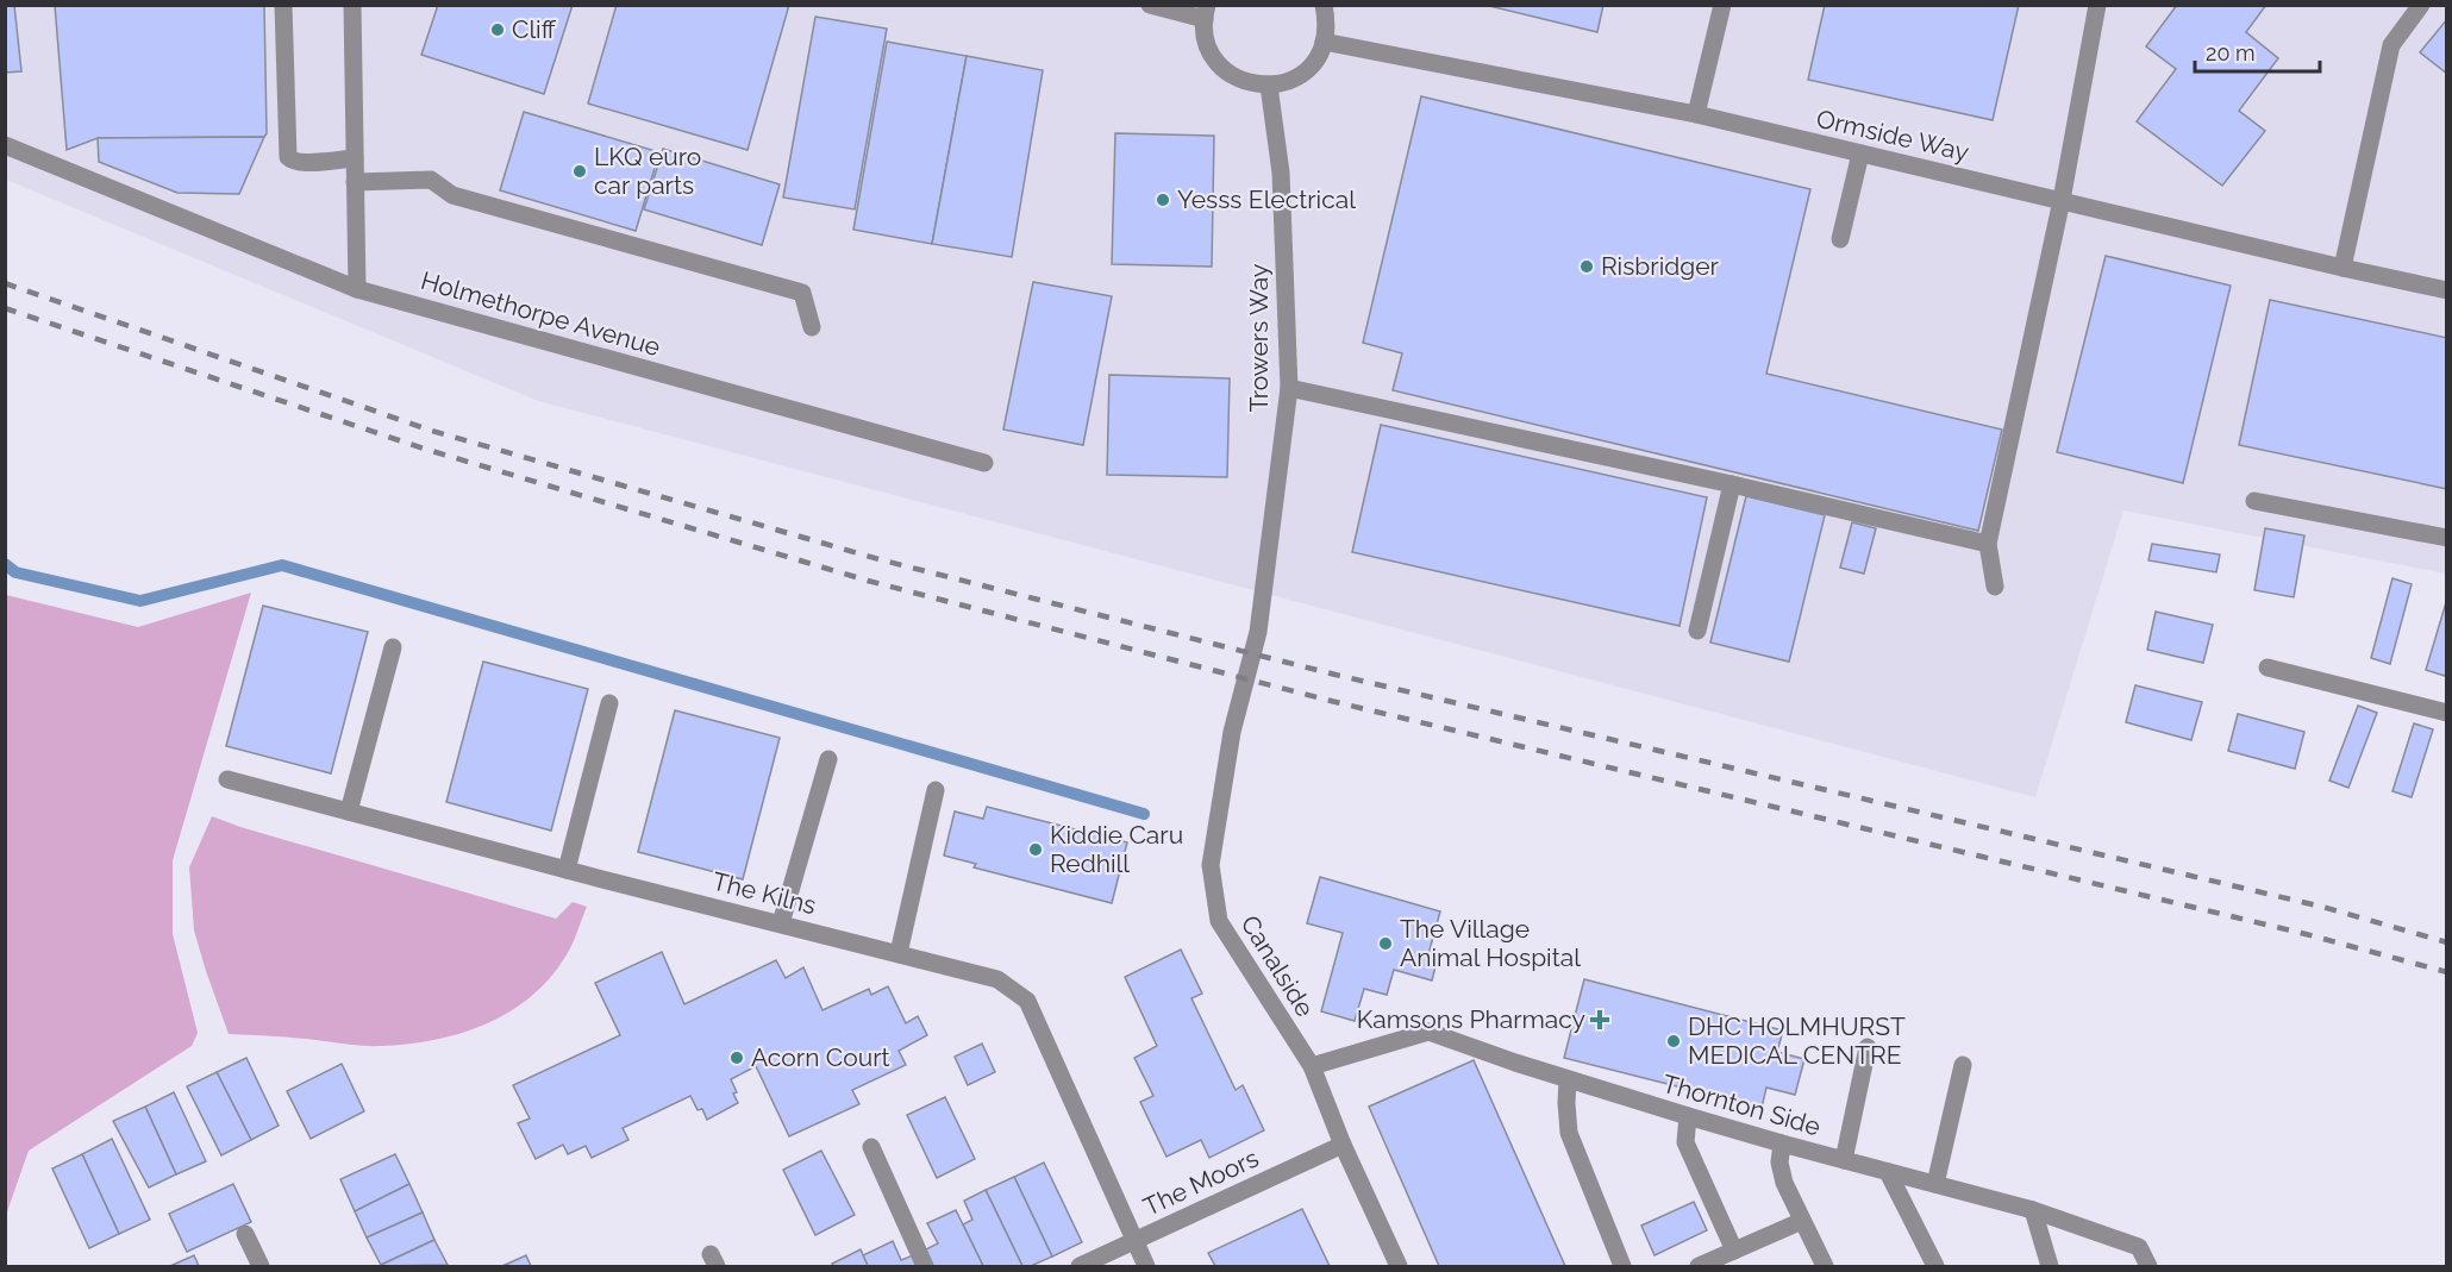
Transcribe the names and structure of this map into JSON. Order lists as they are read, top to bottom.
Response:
{
  "streets": {
    "street": [
      "Ormside Way",
      "Holmethorpe Avenue",
      "Trowers Way",
      "The Kilns",
      "Canalside",
      "Thornton Side",
      "The Moors"
    ]
  },
  "crossings": [
    ["Trowers Way", "Canalside"],
    ["The Kilns", "The Moors"],
    ["Canalside", "Thornton Side"],
    ["Canalside", "The Moors"]
  ],
  "places": {
    "other": [
      "Cliff",
      "LKQ euro car parts",
      "Yesss Electrical",
      "Risbridger",
      "Kiddie Caru Redhill",
      "The Village Animal Hospital",
      "DHC HOLMHURST MEDICAL CENTRE",
      "Acorn Court"
    ],
    "health": ["Kamsons Pharmacy"]
  },
  "scale_bar": "20 m"
}
